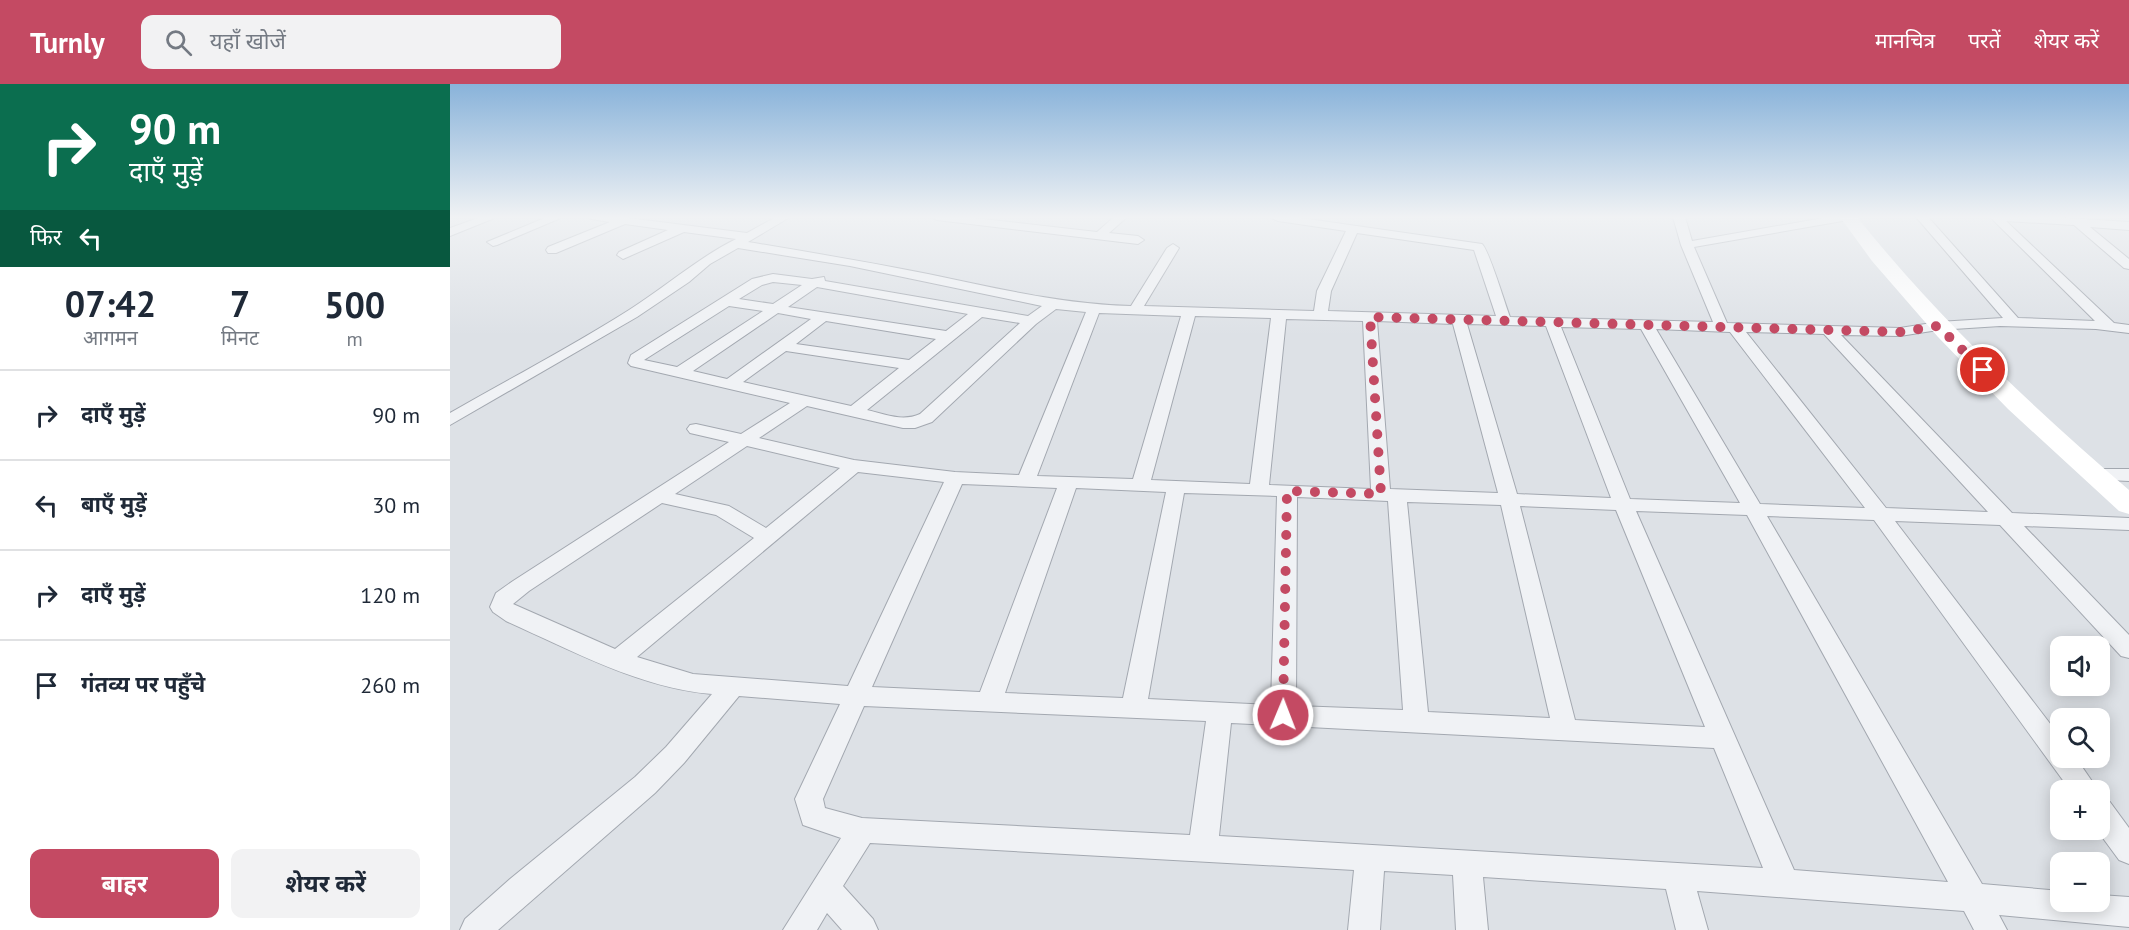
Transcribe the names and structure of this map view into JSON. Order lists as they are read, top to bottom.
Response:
{
  "page": {
    "header": "Turnly",
    "search": "यहाँ खोजें",
    "nav": ["मानचित्र", "परतें", "शेयर करें"],
    "turn": ["90 m", "दाएँ मुड़ें"],
    "then": "फिर",
    "eta": [
      "07:42",
      "आगमन",
      "7",
      "मिनट",
      "500",
      "m"
    ],
    "list": [
      {
        "name": "दाएँ मुड़ें",
        "value": "90 m"
      },
      {
        "name": "बाएँ मुड़ें",
        "value": "30 m"
      },
      {
        "name": "दाएँ मुड़ें",
        "value": "120 m"
      },
      {
        "name": "गंतव्य पर पहुँचे",
        "value": "260 m"
      }
    ],
    "map_buttons": ["+", "−"],
    "buttons": ["बाहर", "शेयर करें"]
  }
}
